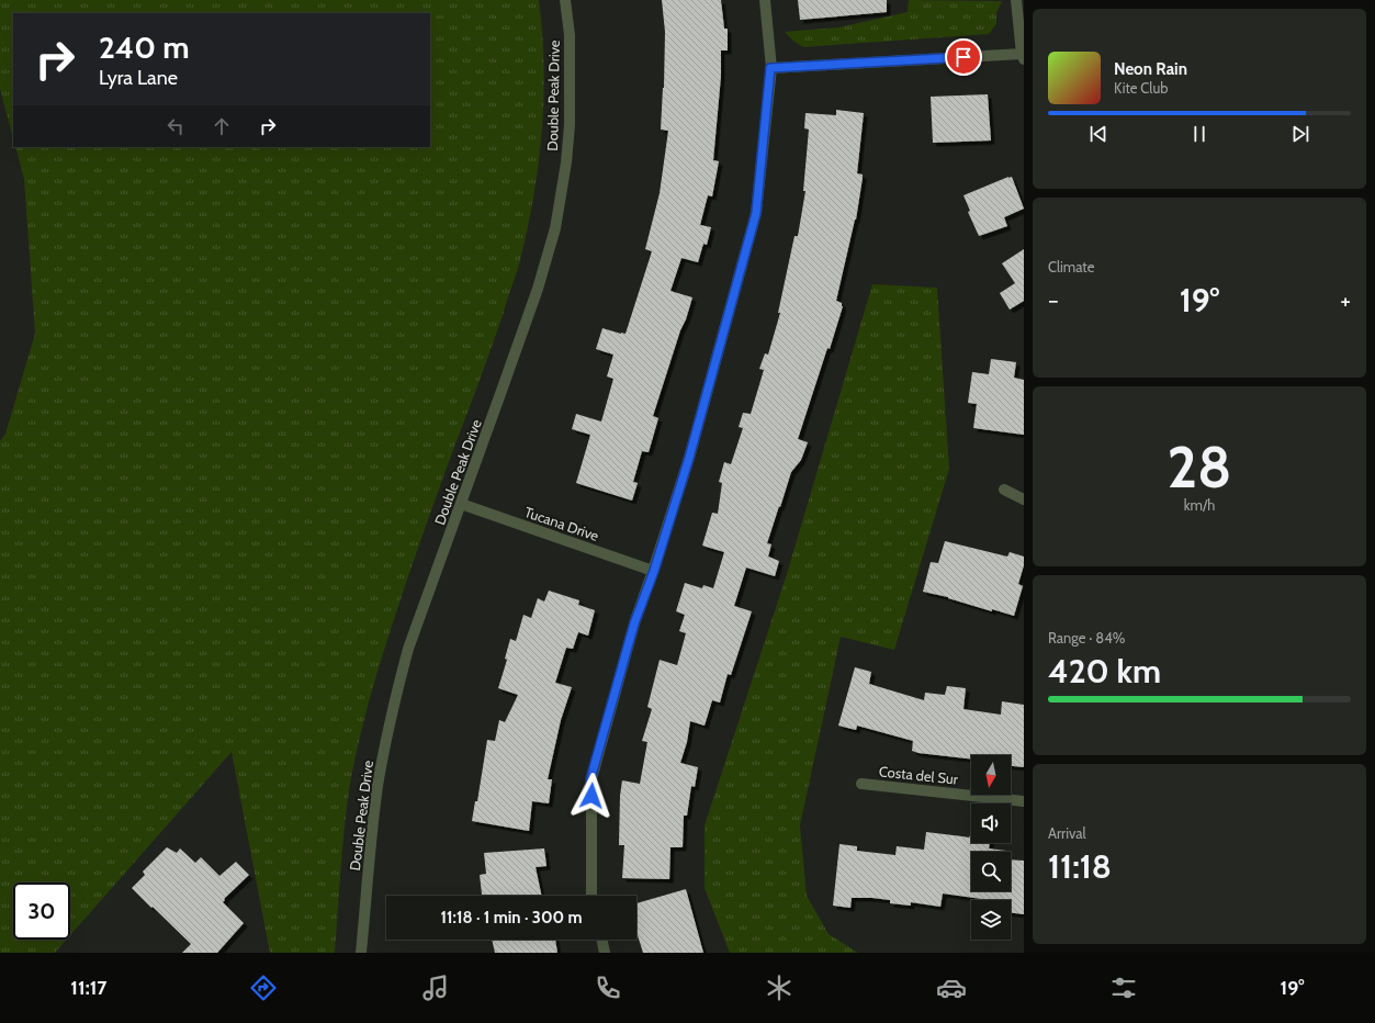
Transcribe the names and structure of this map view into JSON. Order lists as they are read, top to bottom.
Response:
{
  "streets": {
    "street": ["Double Peak Drive", "Tucana Drive", "Costa del Sur"]
  },
  "crossings": [
    ["Double Peak Drive", "Tucana Drive"]
  ],
  "north": "bottom",
  "page": {
    "turn": ["240 m", "Lyra Lane"],
    "song": ["Neon Rain", "Kite Club"],
    "tile": [
      "Climate",
      ["28", "km/h"],
      ["Range · 84%", "420 km"],
      ["Arrival", "11:18"]
    ],
    "heat": ["−", "19°", "+"],
    "limit": "30",
    "trip": "11:18 · 1 min · 300 m",
    "tabs": ["11:17", "19°"]
  }
}
